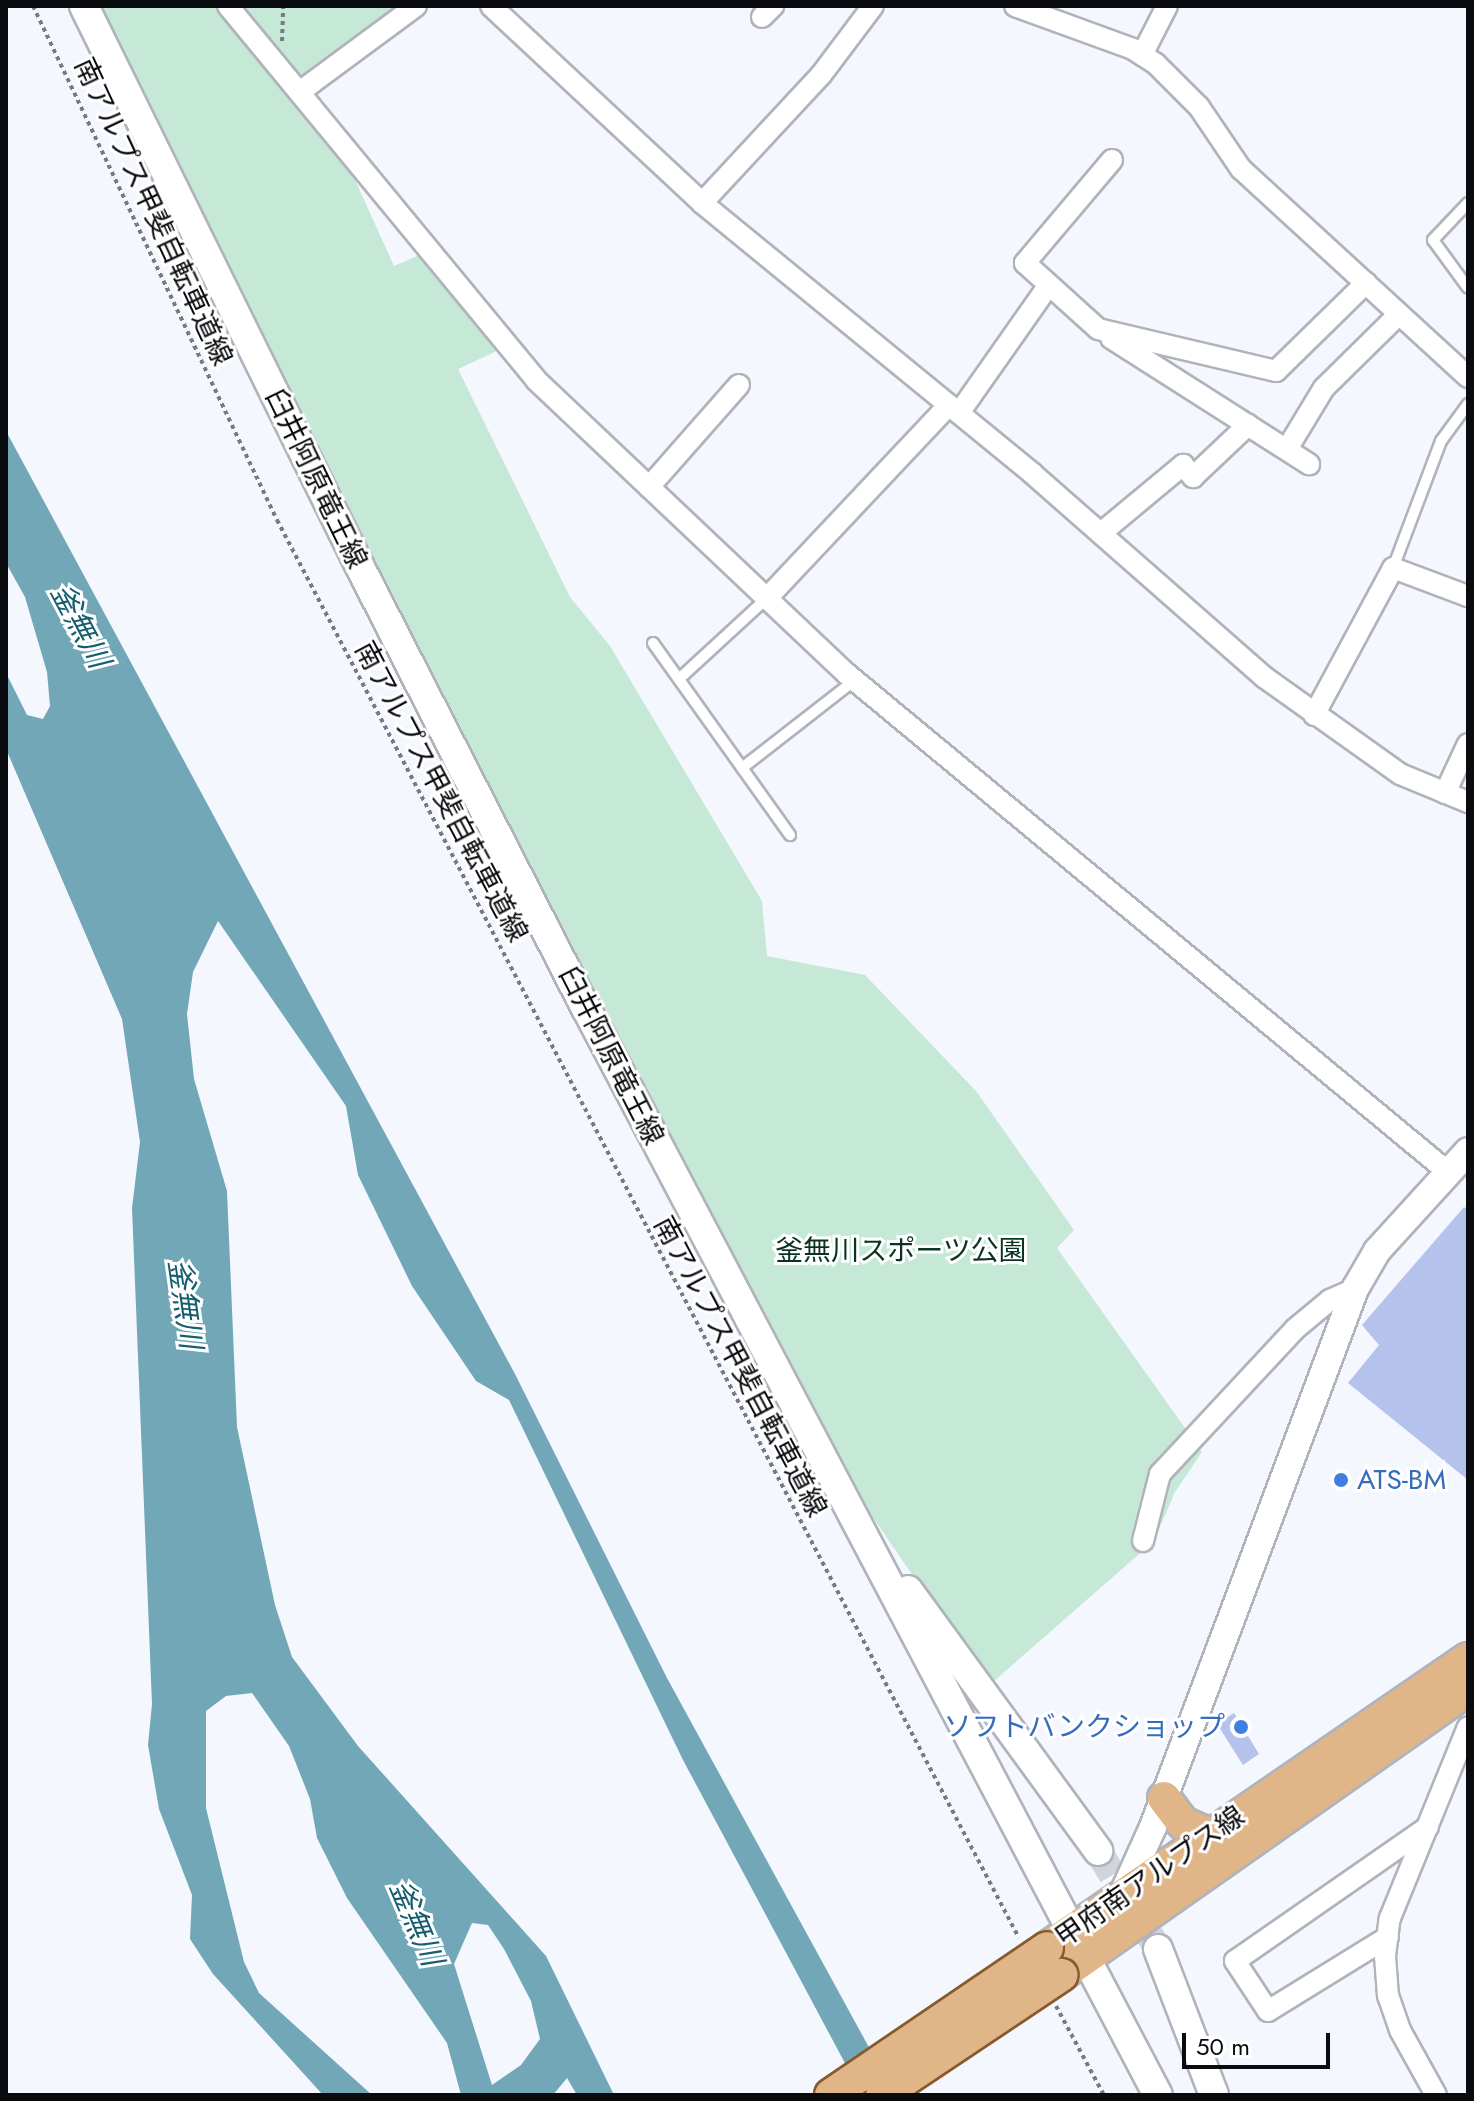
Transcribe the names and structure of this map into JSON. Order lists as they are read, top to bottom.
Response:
{
  "streets": {
    "main road": ["臼井阿原竜王線", "甲府南アルプス線"],
    "path": ["南アルプス甲斐自転車道線"]
  },
  "crossings": [
    ["南アルプス甲斐自転車道線", "臼井阿原竜王線"],
    ["南アルプス甲斐自転車道線", "甲府南アルプス線"],
    ["臼井阿原竜王線", "甲府南アルプス線"]
  ],
  "water": ["釜無川"],
  "parks": ["釜無川スポーツ公園"],
  "places": ["ATS-BM", "ソフトバンクショップ"],
  "scale_bar": "50 m"
}
